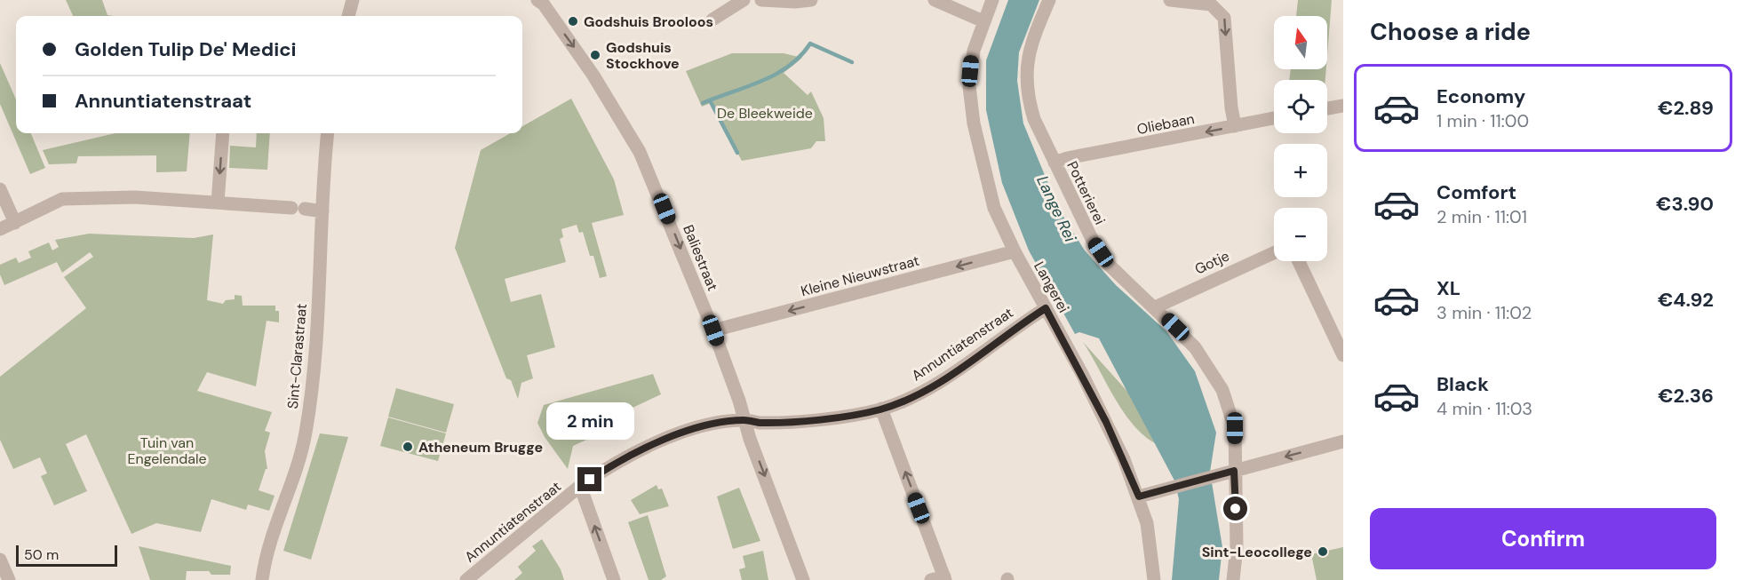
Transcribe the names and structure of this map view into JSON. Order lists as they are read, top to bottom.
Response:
{
  "streets": {
    "street": [
      "Oliebaan",
      "Potterierei",
      "Baliestraat",
      "Gotje",
      "Kleine Nieuwstraat",
      "Langerei",
      "Annuntiatenstraat",
      "Sint-Clarastraat"
    ]
  },
  "crossings": [
    ["Oliebaan", "Potterierei"],
    ["Potterierei", "Gotje"],
    ["Baliestraat", "Kleine Nieuwstraat"],
    ["Baliestraat", "Annuntiatenstraat"],
    ["Kleine Nieuwstraat", "Langerei"],
    ["Langerei", "Annuntiatenstraat"]
  ],
  "one_way": ["Oliebaan", "Baliestraat", "Kleine Nieuwstraat"],
  "water": ["Lange Rei"],
  "parks": ["De Bleekweide", "Tuin van Engelendale"],
  "places": [
    "Godshuis Brooloos",
    "Godshuis Stockhove",
    "Atheneum Brugge",
    "Sint-Leocollege"
  ],
  "scale_bar": "50 m",
  "north": "top",
  "page": {
    "heading": "Choose a ride",
    "map_buttons": ["+", "−"],
    "banner": ["Golden Tulip De' Medici", "Annuntiatenstraat"],
    "list": [
      {
        "name": "Economy",
        "note": "1 min · 11:00",
        "value": "€2.89"
      },
      {
        "name": "Comfort",
        "note": "2 min · 11:01",
        "value": "€3.90"
      },
      {
        "name": "XL",
        "note": "3 min · 11:02",
        "value": "€4.92"
      },
      {
        "name": "Black",
        "note": "4 min · 11:03",
        "value": "€2.36"
      }
    ],
    "bubble": "2 min",
    "buttons": "Confirm",
    "scale": "50 m"
  }
}
